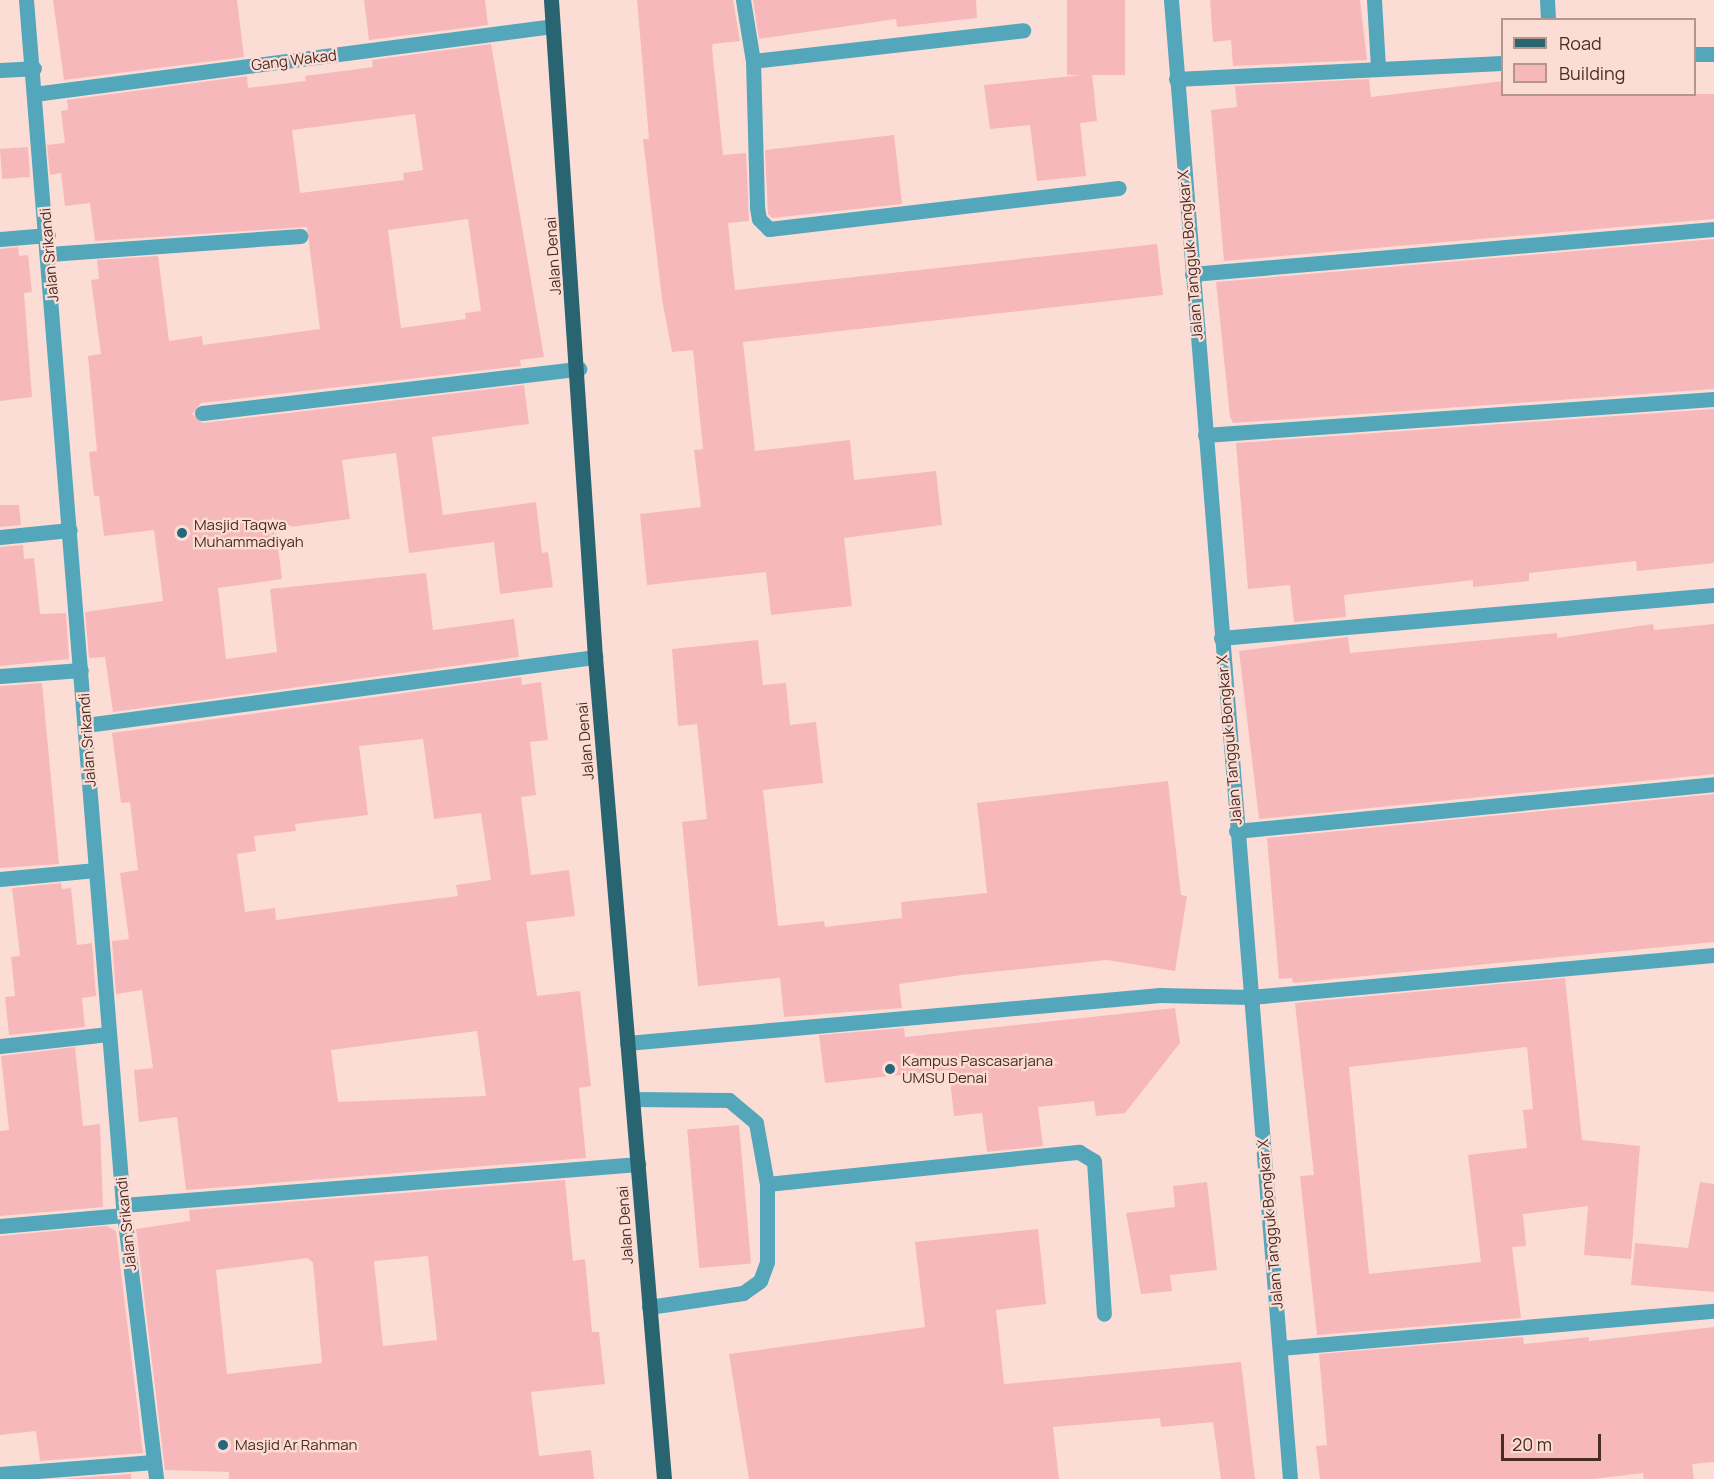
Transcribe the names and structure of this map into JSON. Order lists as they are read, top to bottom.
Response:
{
  "streets": {
    "main road": ["Jalan Denai"],
    "street": ["Gang Wakad", "Jalan Srikandi", "Jalan Tangguk Bongkar X"]
  },
  "crossings": [
    ["Gang Wakad", "Jalan Srikandi"],
    ["Gang Wakad", "Jalan Denai"]
  ],
  "places": ["Masjid Taqwa Muhammadiyah", "Kampus Pascasarjana UMSU Denai", "Masjid Ar Rahman"],
  "legend": ["Road", "Building"],
  "scale_bar": "20 m"
}
